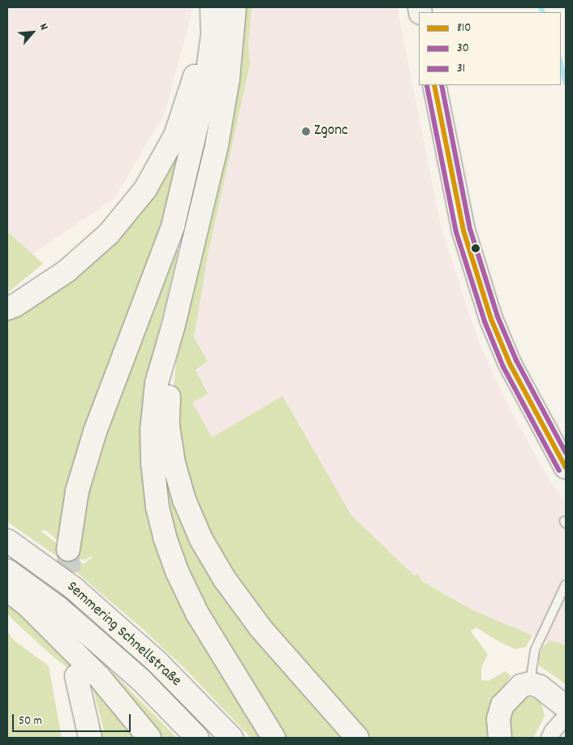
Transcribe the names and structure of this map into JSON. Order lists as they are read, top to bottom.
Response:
{
  "streets": {
    "main road": ["Semmering Schnellstraße"]
  },
  "places": ["Zgonc"],
  "lines": ["transit line 810", "transit line 31", "transit line 30"],
  "legend": ["810", "30", "31"],
  "scale_bar": "50 m",
  "north": "top right"
}
